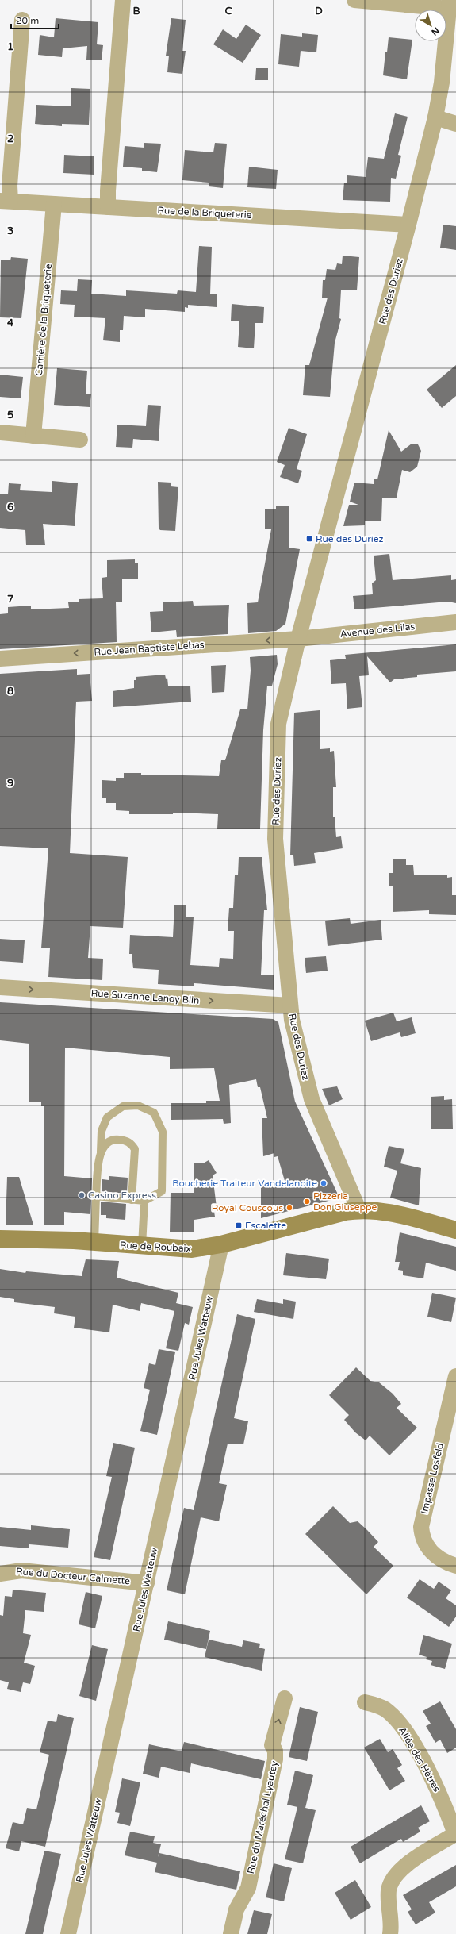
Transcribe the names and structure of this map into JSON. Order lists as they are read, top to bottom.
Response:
{
  "streets": {
    "main road": ["Rue de Roubaix"],
    "street": [
      "Rue de la Briqueterie",
      "Rue des Duriez",
      "Carrière de la Briqueterie",
      "Avenue des Lilas",
      "Rue Jean Baptiste Lebas",
      "Rue Suzanne Lanoy Blin",
      "Rue Jules Watteuw",
      "Impasse Losfeld",
      "Rue du Docteur Calmette",
      "Allée des Hêtres",
      "Rue du Maréchal Lyautey"
    ]
  },
  "crossings": [
    ["Rue de la Briqueterie", "Rue des Duriez"],
    ["Rue de la Briqueterie", "Carrière de la Briqueterie"],
    ["Rue des Duriez", "Avenue des Lilas"],
    ["Rue des Duriez", "Rue Jean Baptiste Lebas"],
    ["Rue des Duriez", "Rue Suzanne Lanoy Blin"],
    ["Rue des Duriez", "Rue de Roubaix"],
    ["Avenue des Lilas", "Rue Jean Baptiste Lebas"],
    ["Rue de Roubaix", "Rue Jules Watteuw"],
    ["Rue Jules Watteuw", "Rue du Docteur Calmette"]
  ],
  "one_way": ["Rue Jean Baptiste Lebas", "Rue Suzanne Lanoy Blin", "Rue du Maréchal Lyautey"],
  "places": {
    "transit": ["Rue des Duriez", "Escalette"],
    "other": [
      "Boucherie Traiteur Vandelanoite",
      "Casino Express",
      "Pizzeria Don Giuseppe",
      "Royal Couscous"
    ]
  },
  "scale_bar": "20 m",
  "north": "bottom right",
  "grid": {
    "columns": ["B", "C", "D"],
    "rows": [
      "1",
      "2",
      "3",
      "4",
      "5",
      "6",
      "7",
      "8",
      "9"
    ]
  }
}
